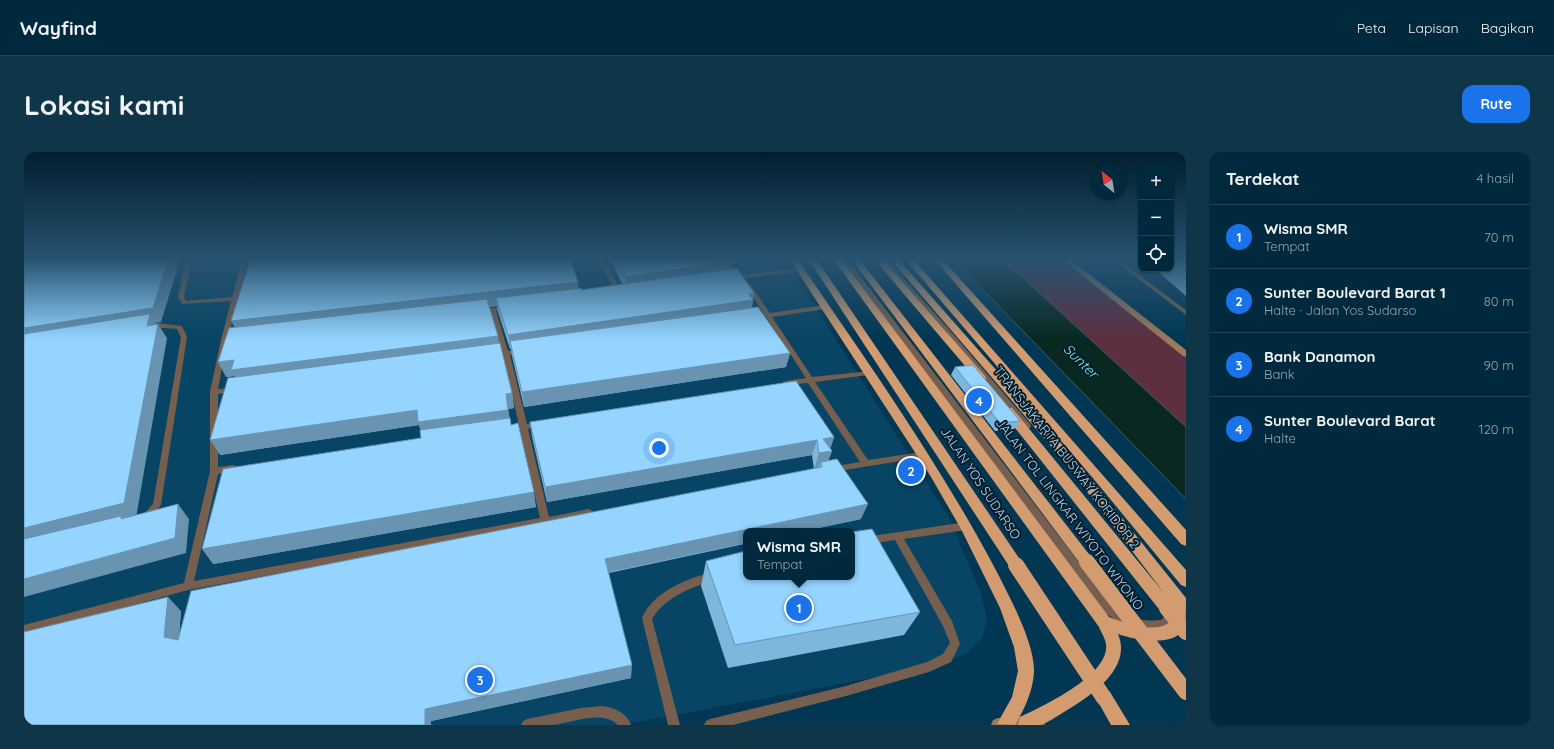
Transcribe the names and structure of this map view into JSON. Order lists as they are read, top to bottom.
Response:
{
  "streets": {
    "highway": ["JALAN YOS SUDARSO", "JALAN TOL LINGKAR WIYOTO WIYONO"],
    "lane": ["TRANSJAKARTA BUSWAY KORIDOR 2"]
  },
  "water": ["Sunter"],
  "north": "top left",
  "page": {
    "header": "Wayfind",
    "nav": ["Peta", "Lapisan", "Bagikan"],
    "buttons": "Rute",
    "title": "Lokasi kami",
    "heading": ["Terdekat", "4 hasil"],
    "map_buttons": ["+", "−"],
    "list": [
      {
        "mark": "1",
        "name": "Wisma SMR",
        "note": "Tempat",
        "value": "70 m"
      },
      {
        "mark": "2",
        "name": "Sunter Boulevard Barat 1",
        "note": "Halte · Jalan Yos Sudarso",
        "value": "80 m"
      },
      {
        "mark": "3",
        "name": "Bank Danamon",
        "note": "Bank",
        "value": "90 m"
      },
      {
        "mark": "4",
        "name": "Sunter Boulevard Barat",
        "note": "Halte",
        "value": "120 m"
      }
    ],
    "pins": [
      "4",
      "2",
      "1",
      "3"
    ],
    "popup": ["Wisma SMR", "Tempat"]
  }
}
